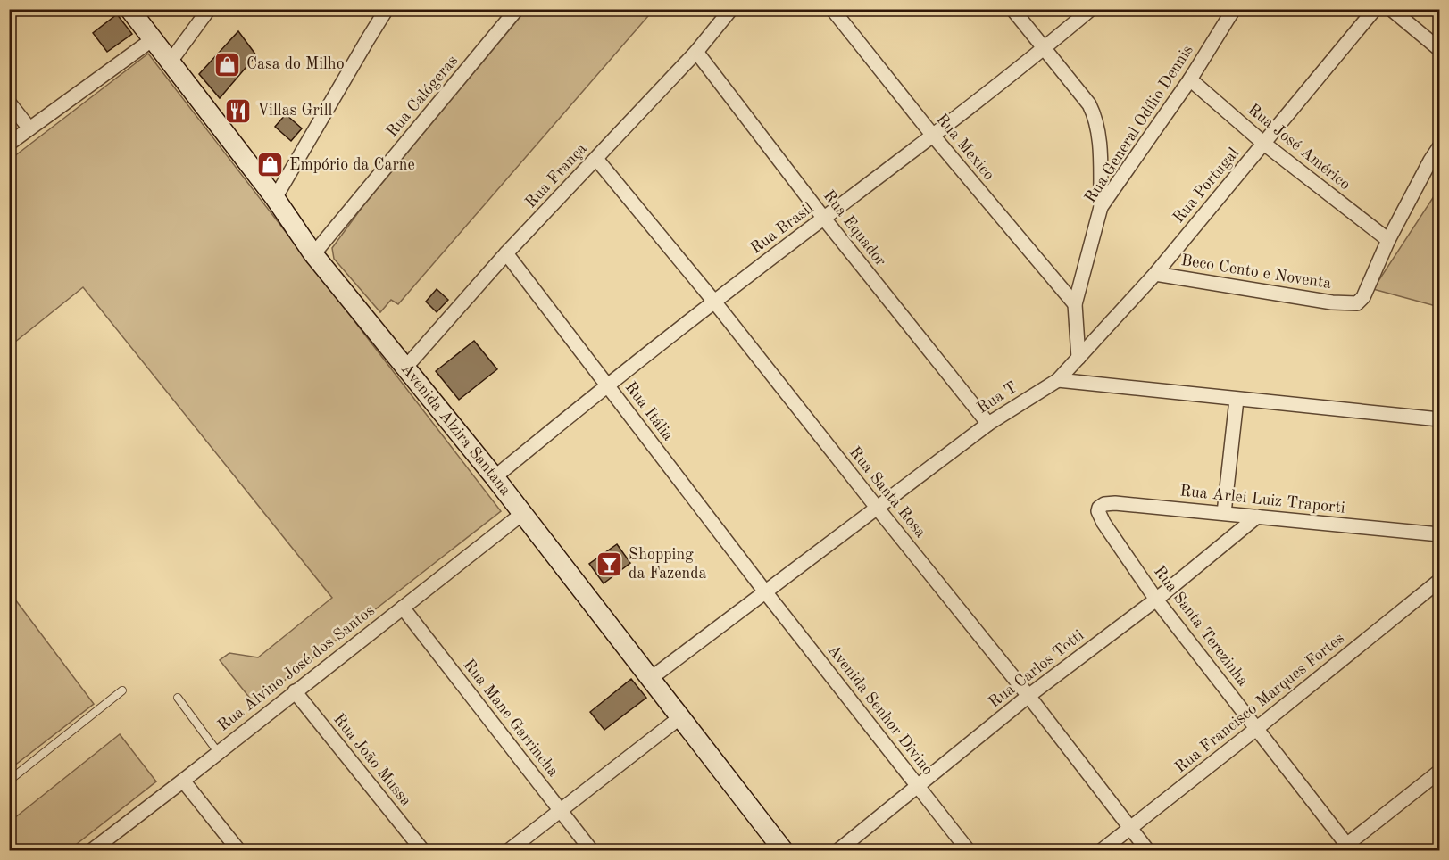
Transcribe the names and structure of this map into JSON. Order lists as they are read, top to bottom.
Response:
{
  "streets": {
    "main road": ["Avenida Alzira Santana"],
    "street": [
      "Rua Calógeras",
      "Rua General Odílio Dennis",
      "Rua Mexico",
      "Rua José Américo",
      "Rua França",
      "Rua Portugal",
      "Rua Brasil",
      "Rua Equador",
      "Beco Cento e Noventa",
      "Rua T",
      "Rua Itália",
      "Rua Santa Rosa",
      "Rua Arlei Luiz Traporti",
      "Rua Santa Terezinha",
      "Rua Alvino José dos Santos",
      "Rua Carlos Totti",
      "Rua Francisco Marques Fortes",
      "Avenida Senhor Divino",
      "Rua Mane Garrincha",
      "Rua João Mussa"
    ]
  },
  "crossings": [
    ["Rua Calógeras", "Avenida Alzira Santana"],
    ["Rua General Odílio Dennis", "Rua Mexico"],
    ["Rua General Odílio Dennis", "Rua José Américo"],
    ["Rua General Odílio Dennis", "Rua Portugal"],
    ["Rua Mexico", "Rua Brasil"],
    ["Rua José Américo", "Rua Portugal"],
    ["Rua José Américo", "Beco Cento e Noventa"],
    ["Rua França", "Rua Equador"],
    ["Rua França", "Rua Itália"],
    ["Rua França", "Avenida Alzira Santana"],
    ["Rua França", "Rua Santa Rosa"],
    ["Rua Portugal", "Beco Cento e Noventa"],
    ["Rua Portugal", "Rua T"],
    ["Rua Brasil", "Rua Equador"],
    ["Rua Brasil", "Rua Itália"],
    ["Rua Brasil", "Avenida Alzira Santana"],
    ["Rua Brasil", "Rua Santa Rosa"],
    ["Rua Equador", "Rua T"],
    ["Rua T", "Rua Itália"],
    ["Rua T", "Avenida Alzira Santana"],
    ["Rua T", "Rua Santa Rosa"],
    ["Rua T", "Avenida Senhor Divino"],
    ["Rua Itália", "Avenida Senhor Divino"],
    ["Avenida Alzira Santana", "Rua Alvino José dos Santos"],
    ["Rua Santa Rosa", "Rua Carlos Totti"],
    ["Rua Santa Rosa", "Rua Francisco Marques Fortes"],
    ["Rua Arlei Luiz Traporti", "Rua Santa Terezinha"],
    ["Rua Arlei Luiz Traporti", "Rua Carlos Totti"],
    ["Rua Santa Terezinha", "Rua Carlos Totti"],
    ["Rua Santa Terezinha", "Rua Francisco Marques Fortes"],
    ["Rua Alvino José dos Santos", "Rua Mane Garrincha"],
    ["Rua Alvino José dos Santos", "Rua João Mussa"],
    ["Rua Carlos Totti", "Avenida Senhor Divino"]
  ],
  "places": {
    "shop": ["Casa do Milho", "Empório da Carne"],
    "restaurant": ["Villas Grill"],
    "bar": ["Shopping da Fazenda"]
  }
}
